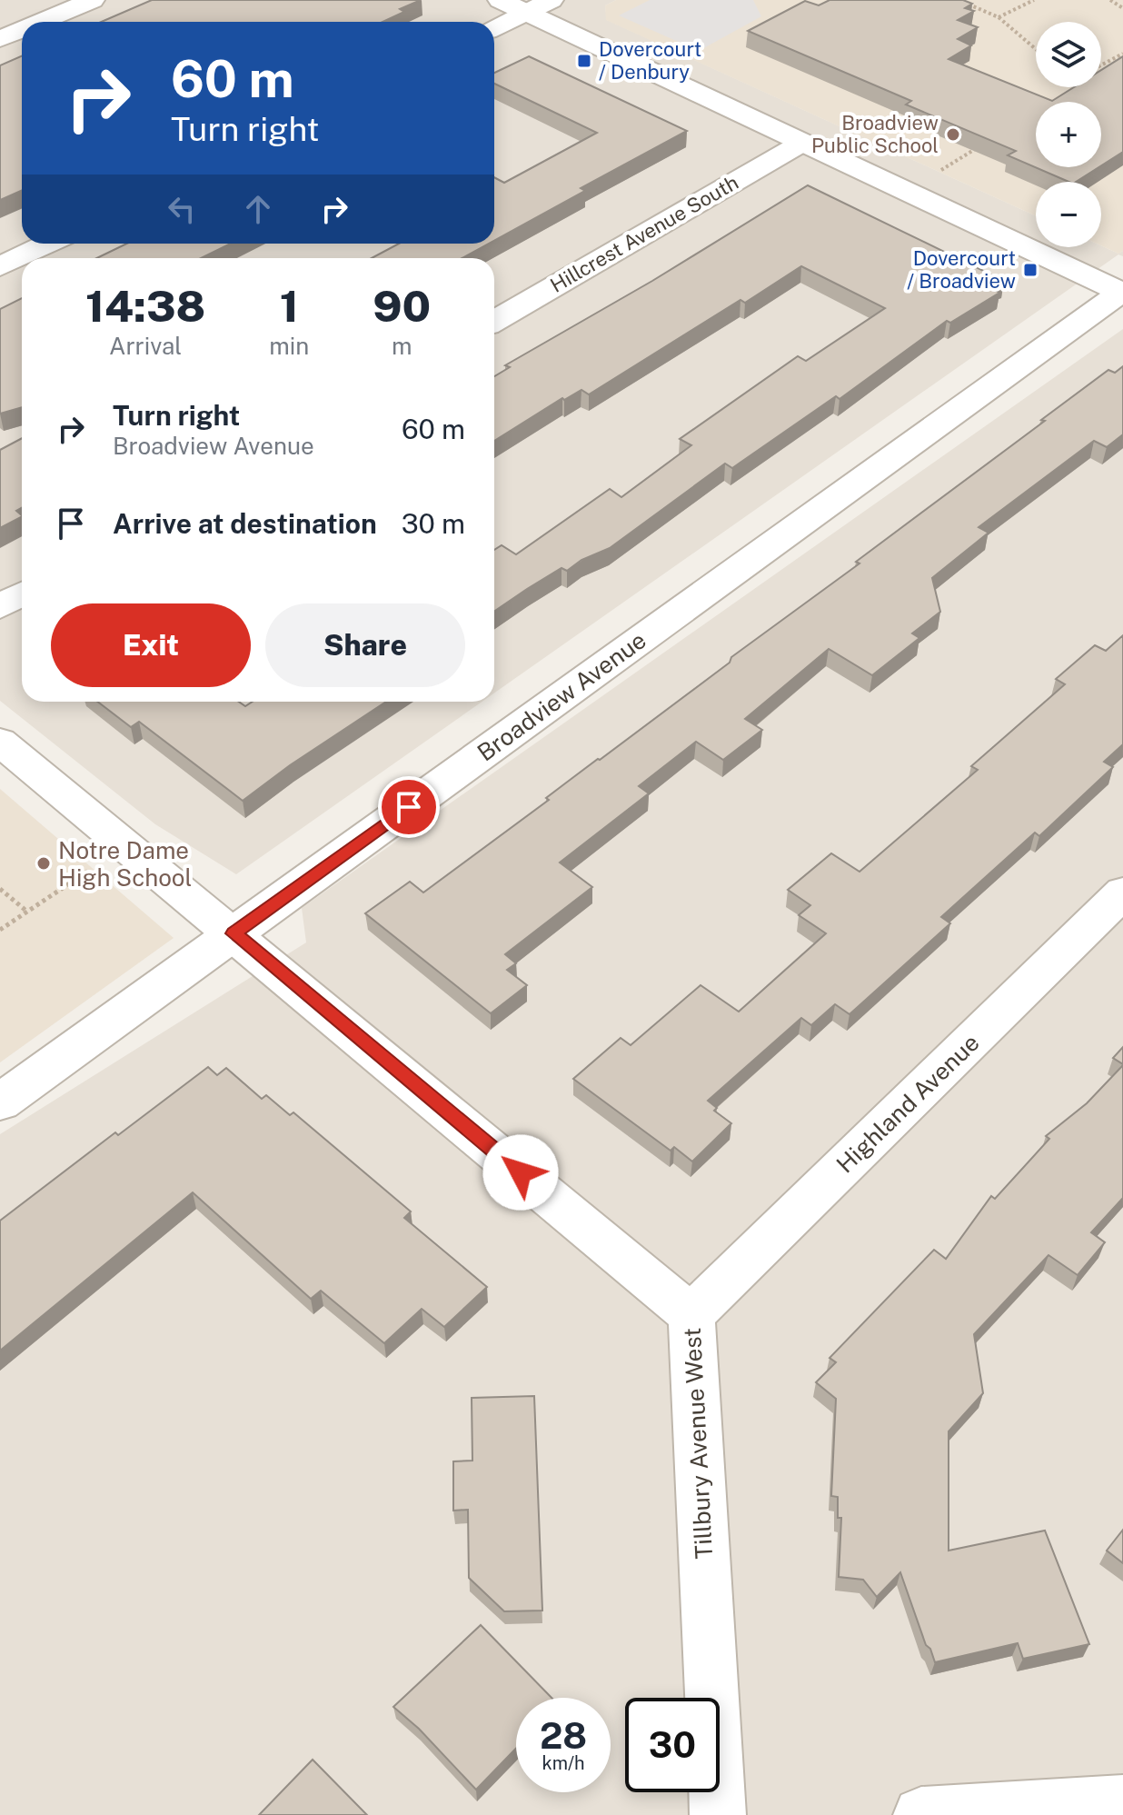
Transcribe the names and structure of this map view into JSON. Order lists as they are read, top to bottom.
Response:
{
  "streets": {
    "street": [
      "Hillcrest Avenue South",
      "Broadview Avenue",
      "Highland Avenue",
      "Tillbury Avenue West"
    ]
  },
  "crossings": [
    ["Broadview Avenue", "Tillbury Avenue West"],
    ["Highland Avenue", "Tillbury Avenue West"]
  ],
  "places": {
    "transit": ["Dovercourt / Denbury", "Dovercourt / Broadview"],
    "other": ["Broadview Public School", "Notre Dame High School"]
  },
  "page": {
    "map_buttons": ["+", "−"],
    "turn": ["60 m", "Turn right"],
    "eta": [
      "14:38",
      "Arrival",
      "1",
      "min",
      "90",
      "m"
    ],
    "list": [
      {
        "name": "Turn right",
        "note": "Broadview Avenue",
        "value": "60 m"
      },
      {
        "name": "Arrive at destination",
        "value": "30 m"
      }
    ],
    "buttons": ["Exit", "Share"],
    "speed": "28 km/h",
    "limit": "30"
  }
}
